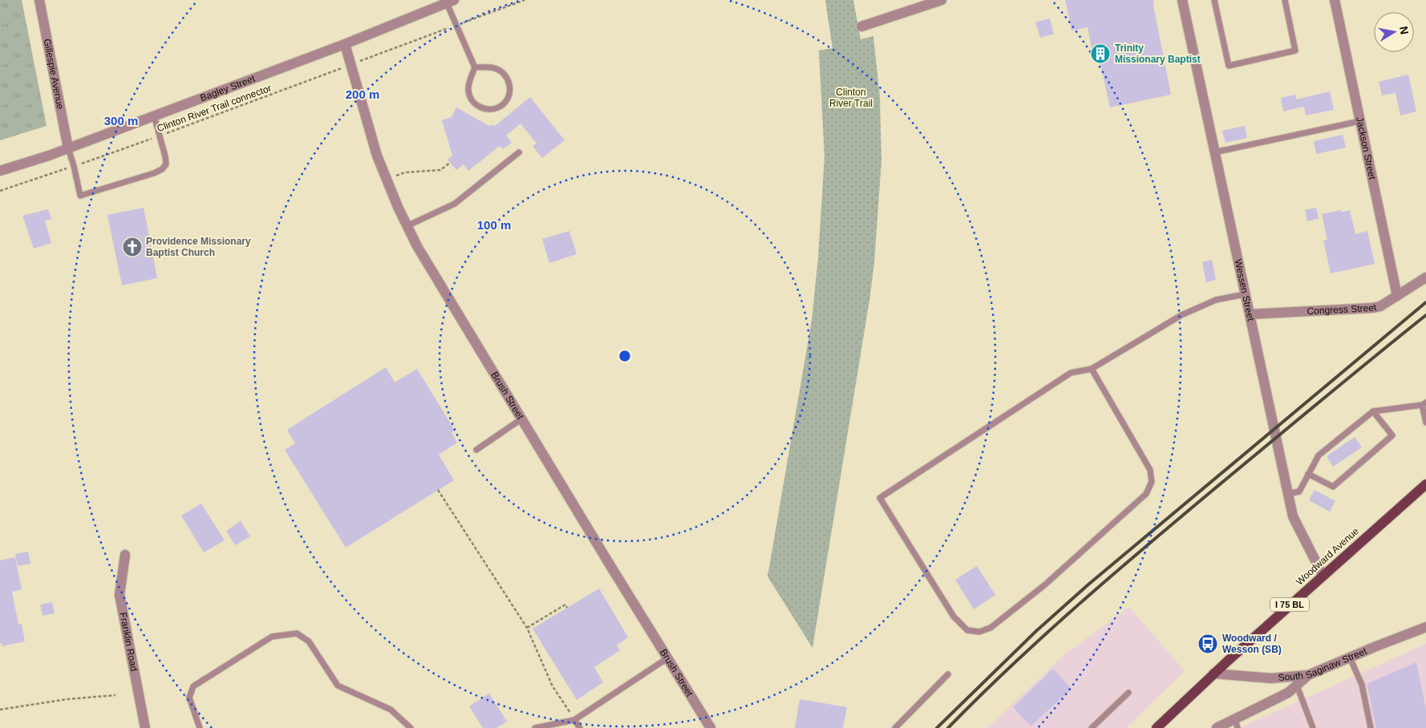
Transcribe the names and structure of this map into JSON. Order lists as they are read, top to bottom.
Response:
{
  "streets": {
    "main road": ["Woodward Avenue", "I 75 BL"],
    "street": [
      "Gillespie Avenue",
      "Bagley Street",
      "Jackson Street",
      "Wessen Street",
      "Congress Street",
      "Brush Street",
      "Franklin Road",
      "South Saginaw Street"
    ],
    "path": ["Clinton River Trail connector"]
  },
  "crossings": [
    ["Gillespie Avenue", "Bagley Street"],
    ["Bagley Street", "Brush Street"],
    ["Jackson Street", "Congress Street"],
    ["Wessen Street", "Congress Street"],
    ["Wessen Street", "Woodward Avenue"],
    ["Woodward Avenue", "South Saginaw Street"]
  ],
  "parks": ["Clinton River Trail"],
  "places": {
    "building": ["Trinity Missionary Baptist"],
    "church": ["Providence Missionary Baptist Church"],
    "bus stop": ["Woodward / Wesson (SB)"]
  },
  "north": "right",
  "rings": ["200 m", "300 m", "100 m"]
}
